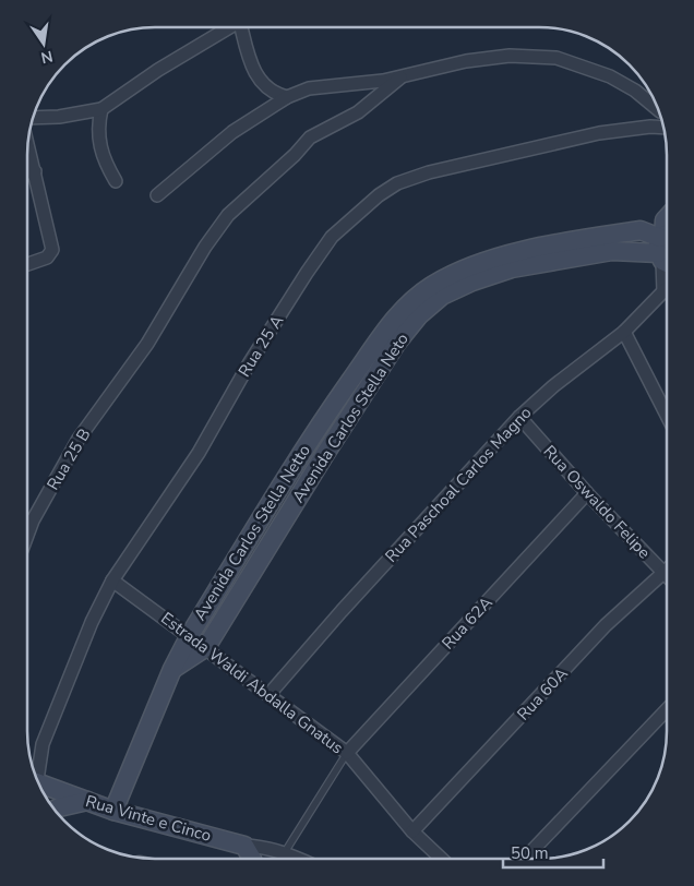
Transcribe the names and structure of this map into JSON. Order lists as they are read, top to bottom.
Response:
{
  "streets": {
    "street": [
      "Rua 25 A",
      "Avenida Carlos Stella Neto",
      "Rua 25 B",
      "Rua Paschoal Carlos Magno",
      "Rua Oswaldo Felipe",
      "Avenida Carlos Stella Netto",
      "Rua 62A",
      "Estrada Waldi Abdalla Gnatus",
      "Rua 60A",
      "Rua Vinte e Cinco"
    ]
  },
  "crossings": [
    ["Rua 25 A", "Estrada Waldi Abdalla Gnatus"],
    ["Avenida Carlos Stella Neto", "Avenida Carlos Stella Netto"],
    ["Avenida Carlos Stella Neto", "Estrada Waldi Abdalla Gnatus"],
    ["Rua Paschoal Carlos Magno", "Rua Oswaldo Felipe"],
    ["Rua Paschoal Carlos Magno", "Estrada Waldi Abdalla Gnatus"],
    ["Rua Oswaldo Felipe", "Rua 62A"],
    ["Rua Oswaldo Felipe", "Rua 60A"],
    ["Avenida Carlos Stella Netto", "Estrada Waldi Abdalla Gnatus"],
    ["Rua 62A", "Estrada Waldi Abdalla Gnatus"],
    ["Estrada Waldi Abdalla Gnatus", "Rua 60A"]
  ],
  "scale_bar": "50 m",
  "north": "bottom"
}
